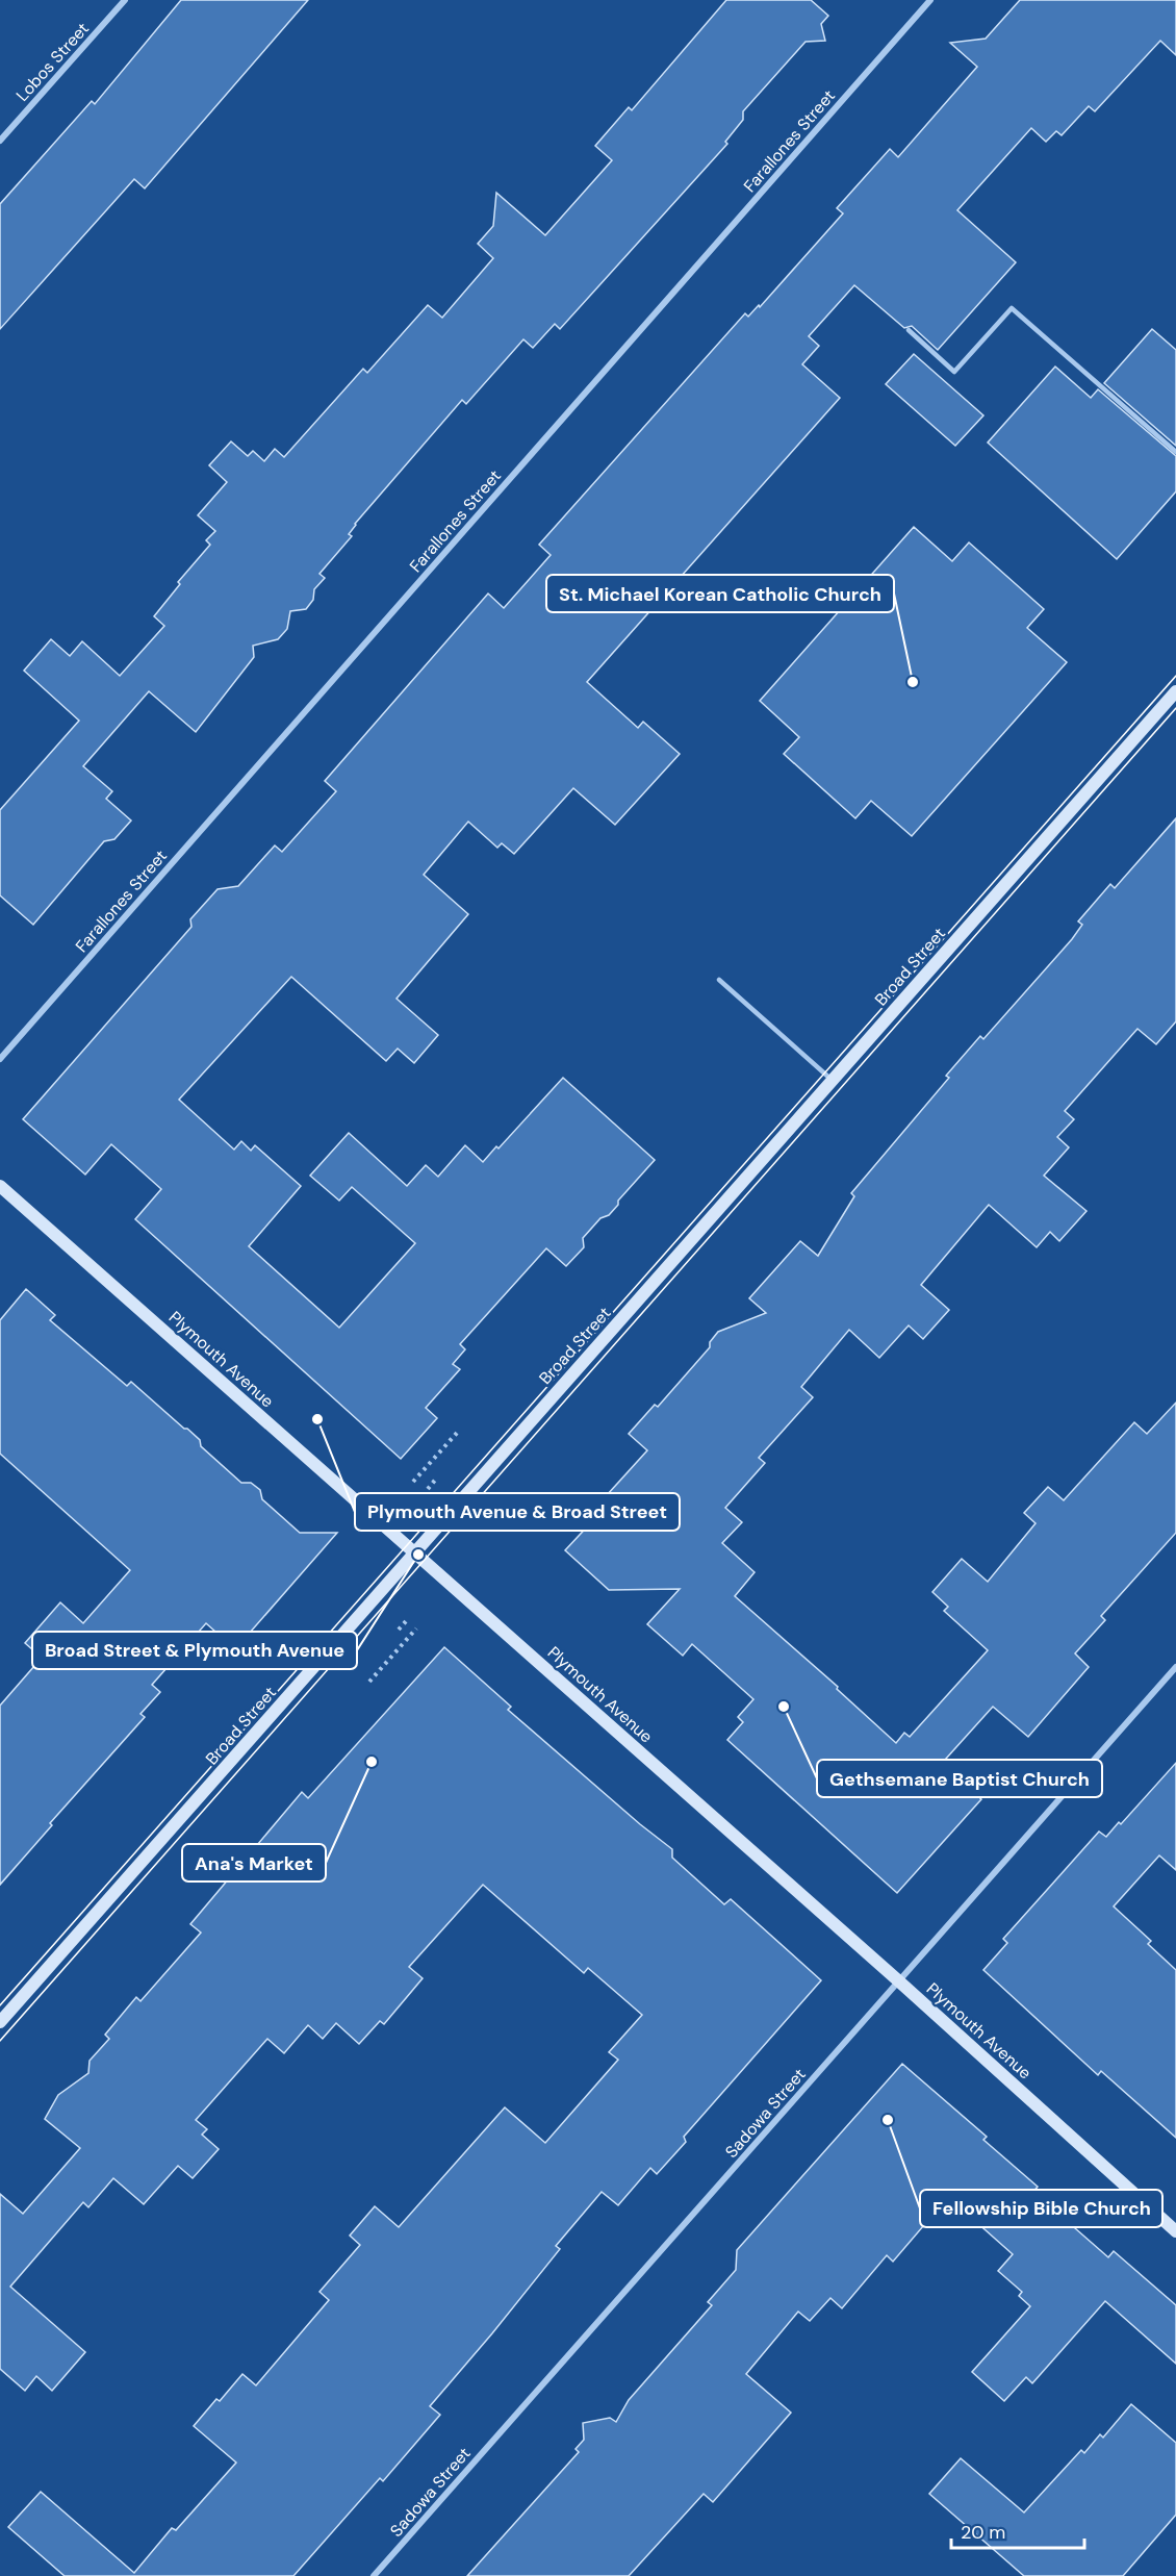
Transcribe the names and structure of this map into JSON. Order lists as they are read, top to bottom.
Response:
{
  "streets": {
    "street": [
      "Lobos Street",
      "Farallones Street",
      "Broad Street",
      "Plymouth Avenue",
      "Sadowa Street"
    ]
  },
  "crossings": [
    ["Broad Street", "Plymouth Avenue"],
    ["Plymouth Avenue", "Sadowa Street"]
  ],
  "places": [
    "St. Michael Korean Catholic Church",
    "Plymouth Avenue & Broad Street",
    "Broad Street & Plymouth Avenue",
    "Gethsemane Baptist Church",
    "Ana's Market",
    "Fellowship Bible Church"
  ],
  "scale_bar": "20 m"
}
